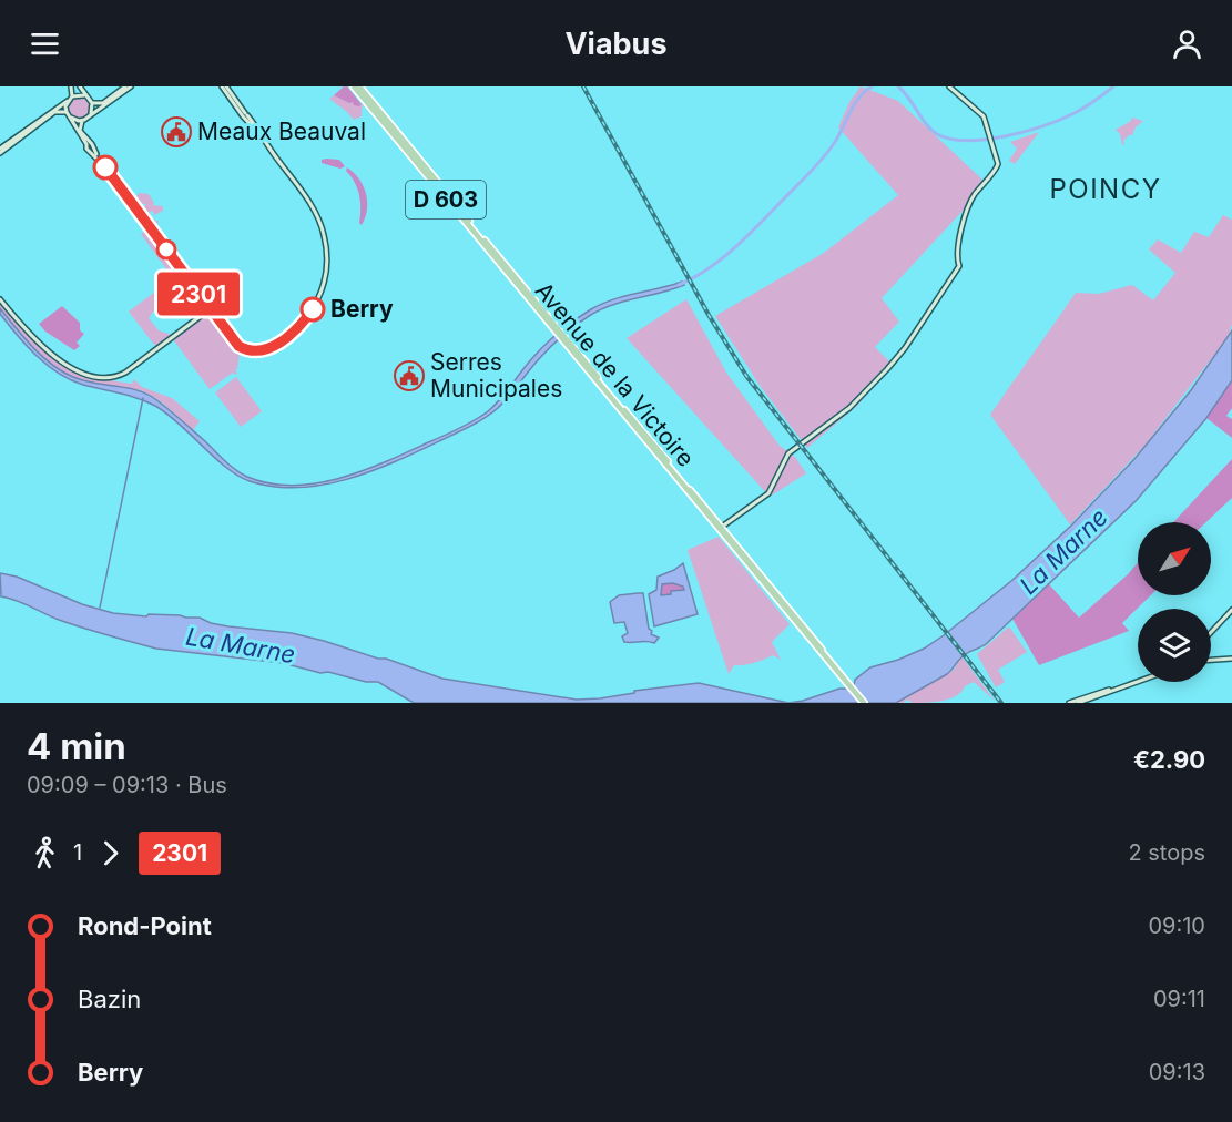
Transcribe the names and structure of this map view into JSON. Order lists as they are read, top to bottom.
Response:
{
  "streets": {
    "main road": ["D 603", "Avenue de la Victoire"]
  },
  "crossings": [
    ["D 603", "Avenue de la Victoire"]
  ],
  "districts": ["POINCY"],
  "water": ["La Marne"],
  "places": {
    "public building": ["Meaux Beauval", "Serres Municipales"],
    "other": ["Berry"]
  },
  "lines": ["bus line 2301"],
  "north": "top right",
  "page": {
    "header": "Viabus",
    "on_map": "2301",
    "heading": ["4 min", "09:09 – 09:13 · Bus", "€2.90"],
    "legs": ["1", "2301", "2 stops"],
    "list": [
      {
        "name": "Rond-Point",
        "value": "09:10"
      },
      {
        "name": "Bazin",
        "value": "09:11"
      },
      {
        "name": "Berry",
        "value": "09:13"
      }
    ]
  }
}
